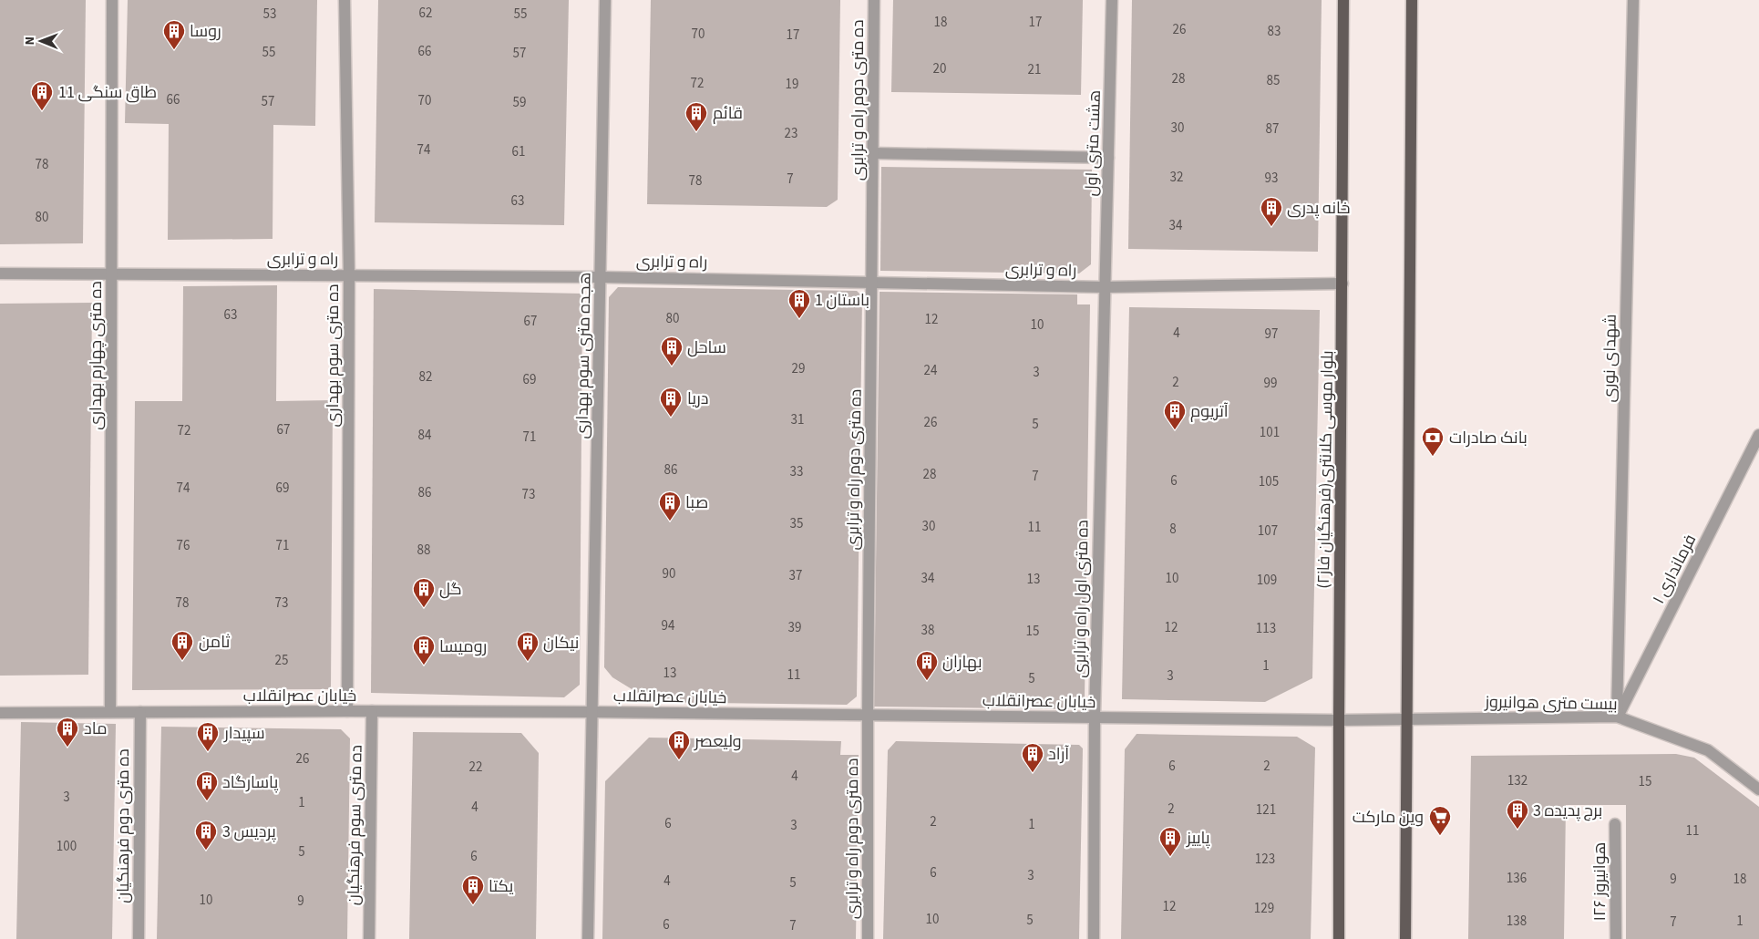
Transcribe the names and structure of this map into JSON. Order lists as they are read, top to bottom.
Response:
{
  "streets": {
    "main road": ["بلوار موسی کلانتری(فرهنگیان فاز۲)"],
    "street": [
      "ده متری دوم راه و ترابری",
      "هشت متری اول",
      "راه و ترابری",
      "ده متری چهارم بهداری",
      "ده متری سوم بهداری",
      "هجده متری سوم بهداری",
      "شهدای نوری",
      "فرمانداری ۱",
      "ده متری اول راه و ترابری",
      "خیابان عصرانقلاب",
      "بیست متری هوانیروز",
      "ده متری سوم فرهنگیان",
      "ده متری دوم فرهنگیان",
      "هوانیروز ۱۲۶"
    ]
  },
  "crossings": [
    ["ده متری دوم راه و ترابری", "راه و ترابری"],
    ["ده متری دوم راه و ترابری", "خیابان عصرانقلاب"],
    ["هشت متری اول", "راه و ترابری"],
    ["هشت متری اول", "ده متری اول راه و ترابری"],
    ["راه و ترابری", "ده متری چهارم بهداری"],
    ["راه و ترابری", "ده متری سوم بهداری"],
    ["راه و ترابری", "هجده متری سوم بهداری"],
    ["راه و ترابری", "بلوار موسی کلانتری(فرهنگیان فاز۲)"],
    ["راه و ترابری", "ده متری اول راه و ترابری"],
    ["ده متری چهارم بهداری", "خیابان عصرانقلاب"],
    ["ده متری سوم بهداری", "خیابان عصرانقلاب"],
    ["هجده متری سوم بهداری", "خیابان عصرانقلاب"],
    ["شهدای نوری", "فرمانداری ۱"],
    ["شهدای نوری", "بیست متری هوانیروز"],
    ["بلوار موسی کلانتری(فرهنگیان فاز۲)", "خیابان عصرانقلاب"],
    ["بلوار موسی کلانتری(فرهنگیان فاز۲)", "بیست متری هوانیروز"],
    ["فرمانداری ۱", "بیست متری هوانیروز"],
    ["ده متری اول راه و ترابری", "خیابان عصرانقلاب"],
    ["خیابان عصرانقلاب", "بیست متری هوانیروز"],
    ["خیابان عصرانقلاب", "ده متری سوم فرهنگیان"],
    ["خیابان عصرانقلاب", "ده متری دوم فرهنگیان"]
  ],
  "places": {
    "building": [
      "روسا",
      "طاق سنگی 11",
      "قائم",
      "خانه پدری",
      "باستان 1",
      "ساحل",
      "دریا",
      "آتریوم",
      "صبا",
      "گل",
      "ثامن",
      "نیکان",
      "رومیسا",
      "بهاران",
      "ماد",
      "سپیدار",
      "ولیعصر",
      "آراد",
      "پاسارگاد",
      "برج پدیده 3",
      "پردیس 3",
      "پاییز",
      "یکتا"
    ],
    "bank": ["بانک صادرات"],
    "supermarket": ["وین مارکت"]
  },
  "house_numbers": [
    "62",
    "53",
    "55",
    "18",
    "17",
    "26",
    "83",
    "70",
    "17",
    "66",
    "55",
    "57",
    "20",
    "21",
    "28",
    "85",
    "72",
    "19",
    "66",
    "70",
    "57",
    "59",
    "30",
    "87",
    "23",
    "74",
    "61",
    "78",
    "32",
    "93",
    "7",
    "78",
    "63",
    "80",
    "34",
    "63",
    "80",
    "12",
    "67",
    "10",
    "4",
    "97",
    "29",
    "24",
    "3",
    "82",
    "69",
    "2",
    "99",
    "31",
    "26",
    "5",
    "67",
    "72",
    "101",
    "84",
    "71",
    "86",
    "33",
    "28",
    "7",
    "6",
    "105",
    "74",
    "69",
    "86",
    "73",
    "35",
    "30",
    "11",
    "8",
    "107",
    "76",
    "71",
    "88",
    "90",
    "37",
    "34",
    "10",
    "13",
    "109",
    "78",
    "73",
    "94",
    "39",
    "12",
    "113",
    "38",
    "15",
    "25",
    "1",
    "13",
    "11",
    "3",
    "5",
    "26",
    "6",
    "2",
    "22",
    "4",
    "132",
    "15",
    "3",
    "1",
    "4",
    "2",
    "121",
    "2",
    "6",
    "1",
    "3",
    "11",
    "100",
    "5",
    "6",
    "123",
    "6",
    "3",
    "136",
    "9",
    "18",
    "4",
    "5",
    "10",
    "9",
    "12",
    "129",
    "10",
    "5",
    "138",
    "1",
    "7",
    "6",
    "7"
  ],
  "north": "left"
}
